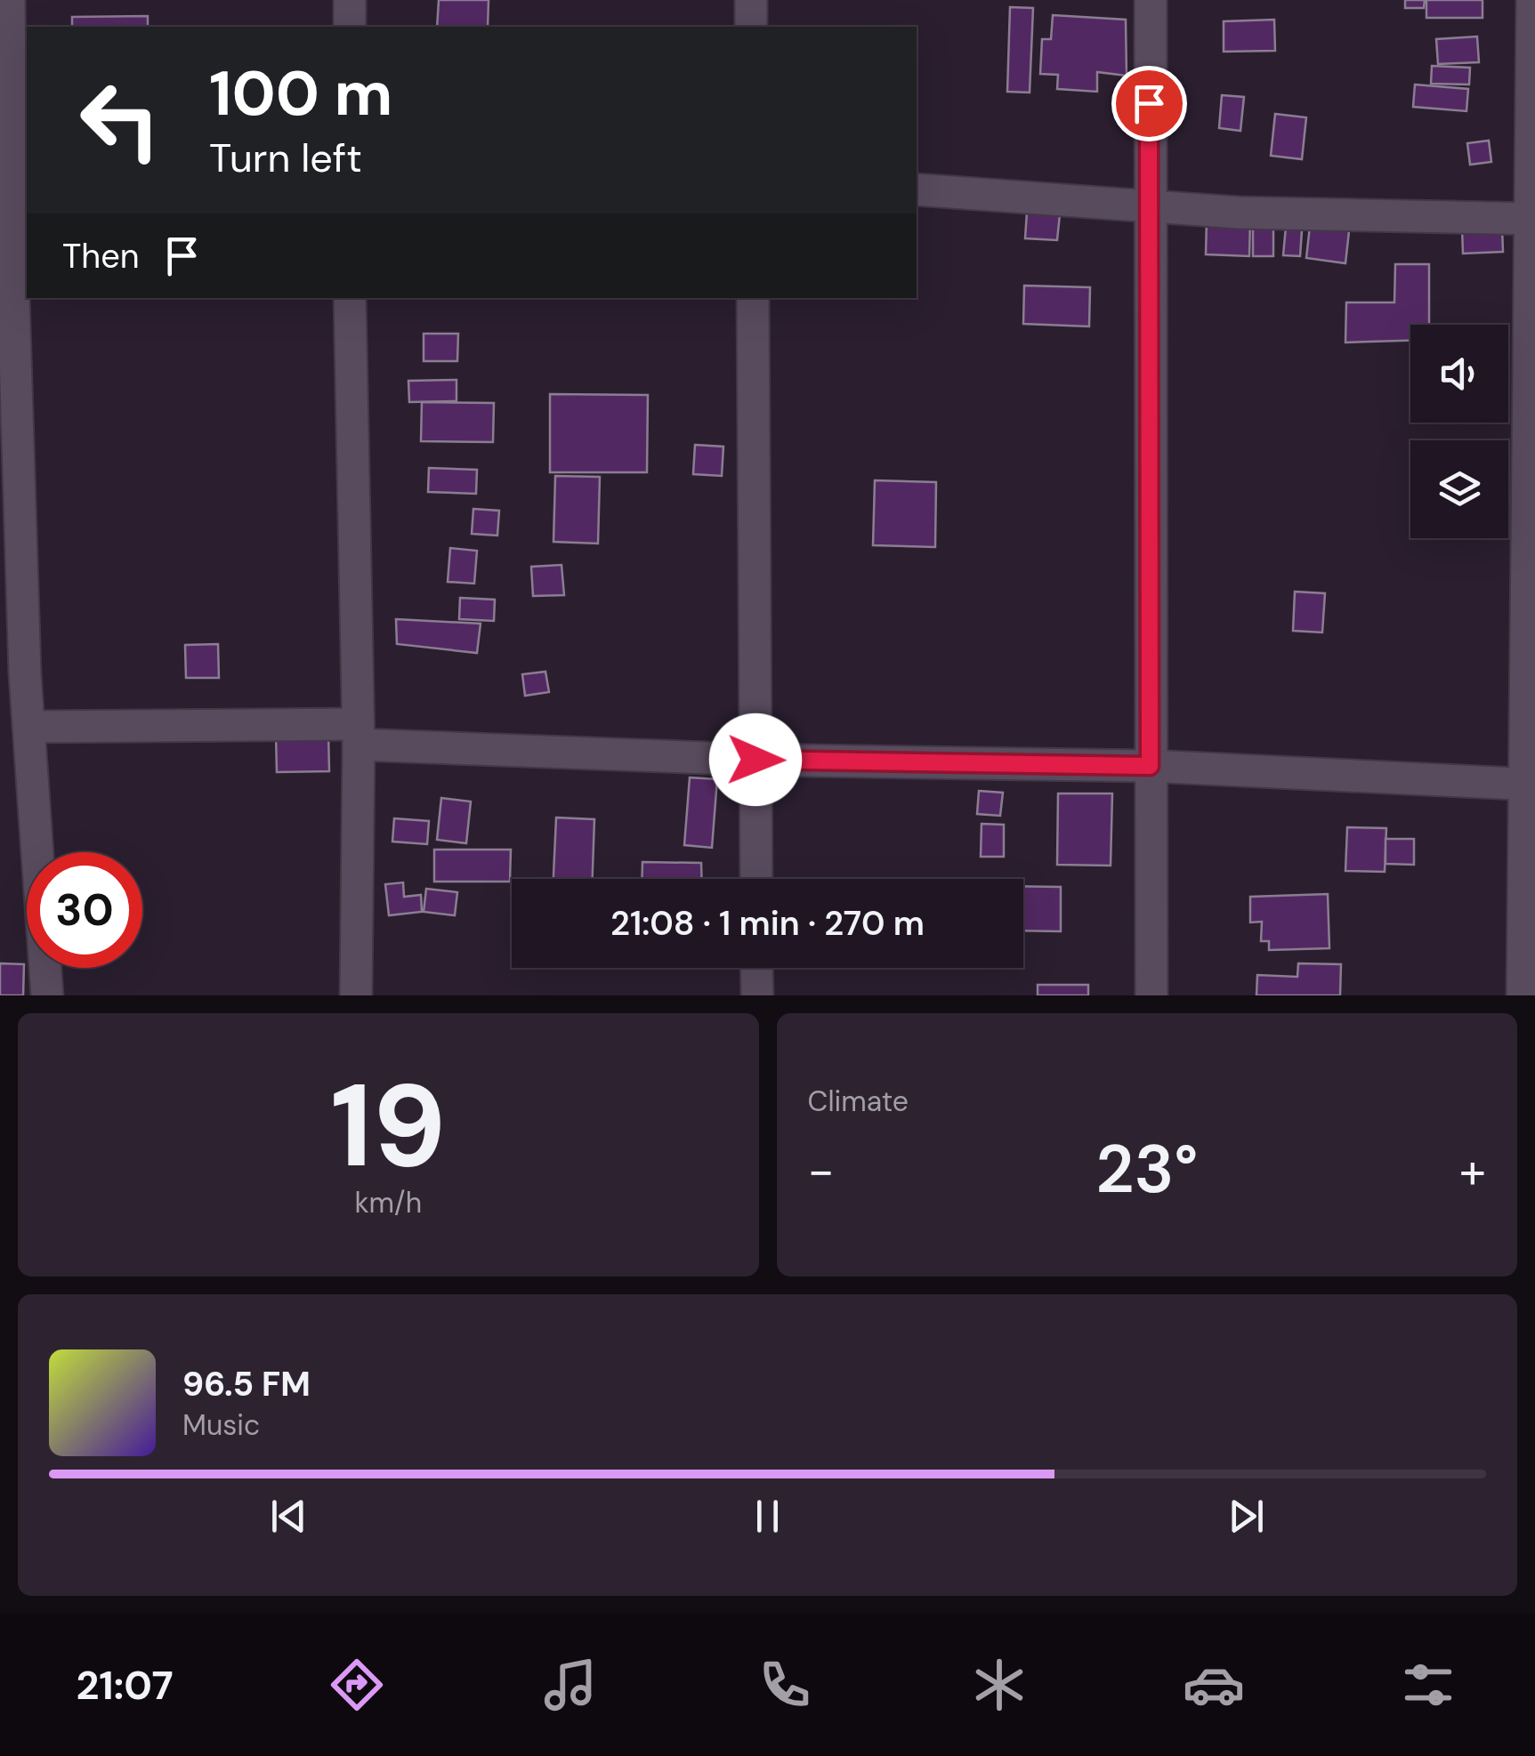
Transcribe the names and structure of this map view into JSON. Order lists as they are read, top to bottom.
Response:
{
  "page": {
    "turn": ["100 m", "Turn left"],
    "then": "Then",
    "limit": "30",
    "trip": "21:08 · 1 min · 270 m",
    "tile": [
      ["19", "km/h"],
      "Climate"
    ],
    "heat": ["−", "23°", "+"],
    "song": ["96.5 FM", "Music"],
    "tabs": "21:07"
  }
}
